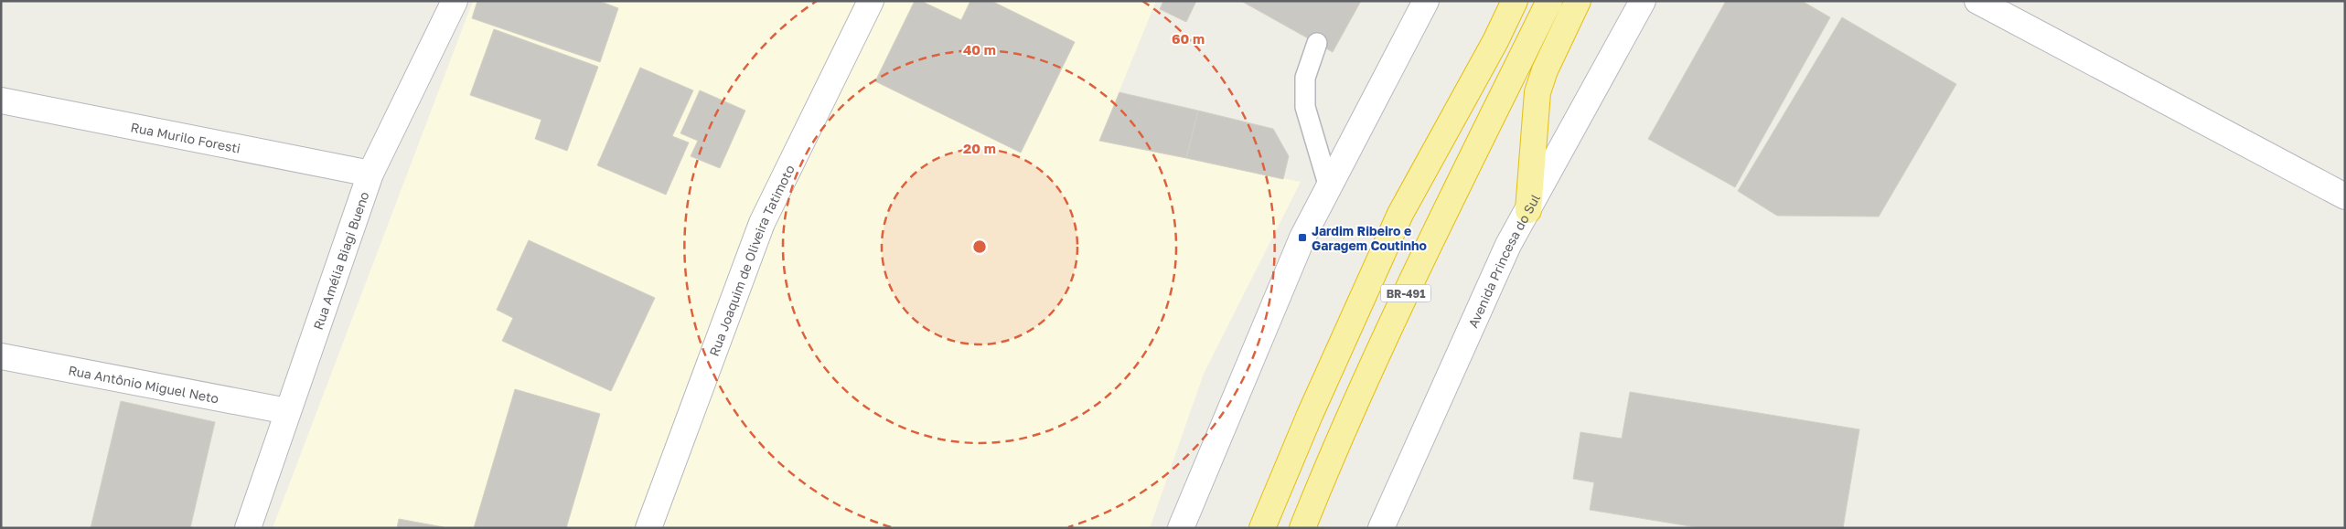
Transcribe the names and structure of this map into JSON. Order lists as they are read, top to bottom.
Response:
{
  "streets": {
    "highway": ["BR-491"],
    "street": [
      "Rua Murilo Foresti",
      "Rua Amélia Biagi Bueno",
      "Avenida Princesa do Sul",
      "Rua Joaquim de Oliveira Tatimoto",
      "Rua Antônio Miguel Neto"
    ]
  },
  "crossings": [
    ["Rua Murilo Foresti", "Rua Amélia Biagi Bueno"],
    ["Rua Amélia Biagi Bueno", "Rua Antônio Miguel Neto"]
  ],
  "places": {
    "transit": ["Jardim Ribeiro e Garagem Coutinho"]
  },
  "rings": ["60 m", "40 m", "20 m"]
}
